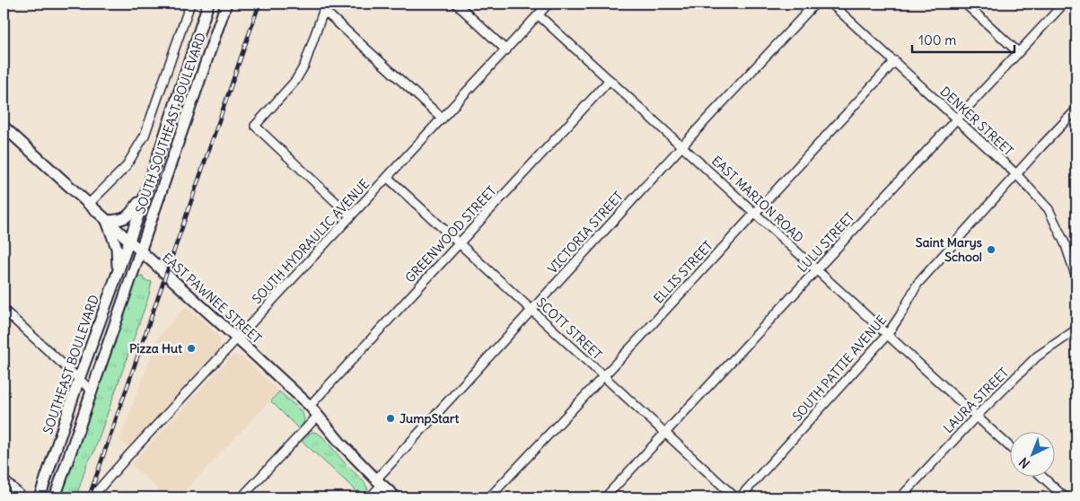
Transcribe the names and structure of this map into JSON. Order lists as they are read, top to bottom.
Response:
{
  "streets": {
    "main road": ["SOUTH SOUTHEAST BOULEVARD", "EAST PAWNEE STREET", "SOUTHEAST BOULEVARD"],
    "street": [
      "DENKER STREET",
      "EAST MARION ROAD",
      "VICTORIA STREET",
      "GREENWOOD STREET",
      "SOUTH HYDRAULIC AVENUE",
      "LULU STREET",
      "ELLIS STREET",
      "SCOTT STREET",
      "SOUTH PATTIE AVENUE",
      "LAURA STREET"
    ]
  },
  "crossings": [
    ["DENKER STREET", "LULU STREET"],
    ["DENKER STREET", "ELLIS STREET"],
    ["DENKER STREET", "SOUTH PATTIE AVENUE"],
    ["SOUTH SOUTHEAST BOULEVARD", "EAST PAWNEE STREET"],
    ["SOUTH SOUTHEAST BOULEVARD", "SOUTHEAST BOULEVARD"],
    ["EAST MARION ROAD", "VICTORIA STREET"],
    ["EAST MARION ROAD", "GREENWOOD STREET"],
    ["EAST MARION ROAD", "SOUTH HYDRAULIC AVENUE"],
    ["EAST MARION ROAD", "LULU STREET"],
    ["EAST MARION ROAD", "ELLIS STREET"],
    ["EAST MARION ROAD", "SOUTH PATTIE AVENUE"],
    ["EAST MARION ROAD", "LAURA STREET"],
    ["VICTORIA STREET", "EAST PAWNEE STREET"],
    ["VICTORIA STREET", "SCOTT STREET"],
    ["GREENWOOD STREET", "EAST PAWNEE STREET"],
    ["GREENWOOD STREET", "SCOTT STREET"],
    ["SOUTH HYDRAULIC AVENUE", "EAST PAWNEE STREET"],
    ["SOUTH HYDRAULIC AVENUE", "SCOTT STREET"],
    ["LULU STREET", "SCOTT STREET"],
    ["ELLIS STREET", "SCOTT STREET"],
    ["EAST PAWNEE STREET", "SOUTHEAST BOULEVARD"]
  ],
  "places": ["Saint Marys School", "Pizza Hut", "JumpStart"],
  "scale_bar": "100 m",
  "north": "bottom left"
}
